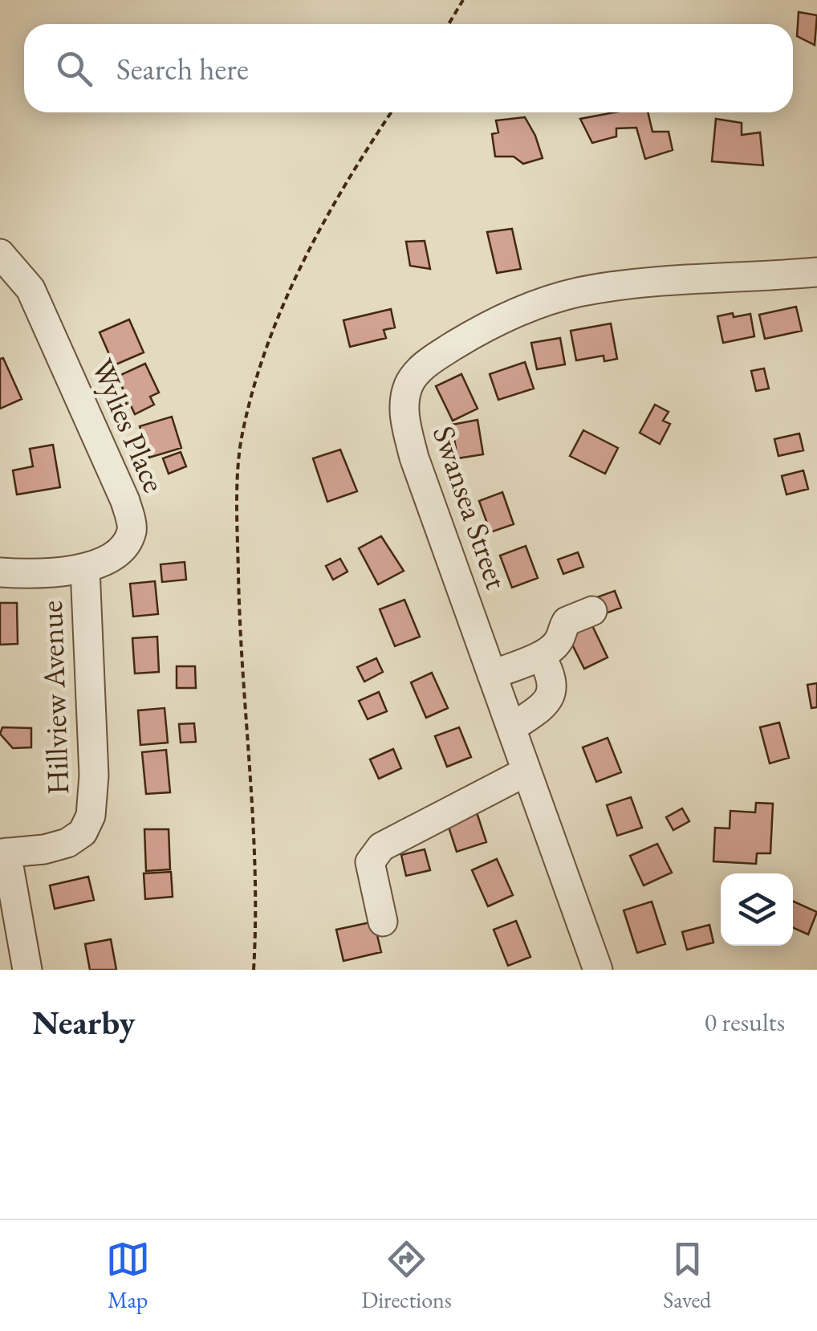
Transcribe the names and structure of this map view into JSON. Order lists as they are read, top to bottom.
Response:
{
  "streets": {
    "street": ["Wylies Place", "Swansea Street", "Hillview Avenue"]
  },
  "crossings": [
    ["Wylies Place", "Hillview Avenue"]
  ],
  "page": {
    "search": "Search here",
    "heading": ["Nearby", "0 results"],
    "nav": ["Map", "Directions", "Saved"]
  }
}
